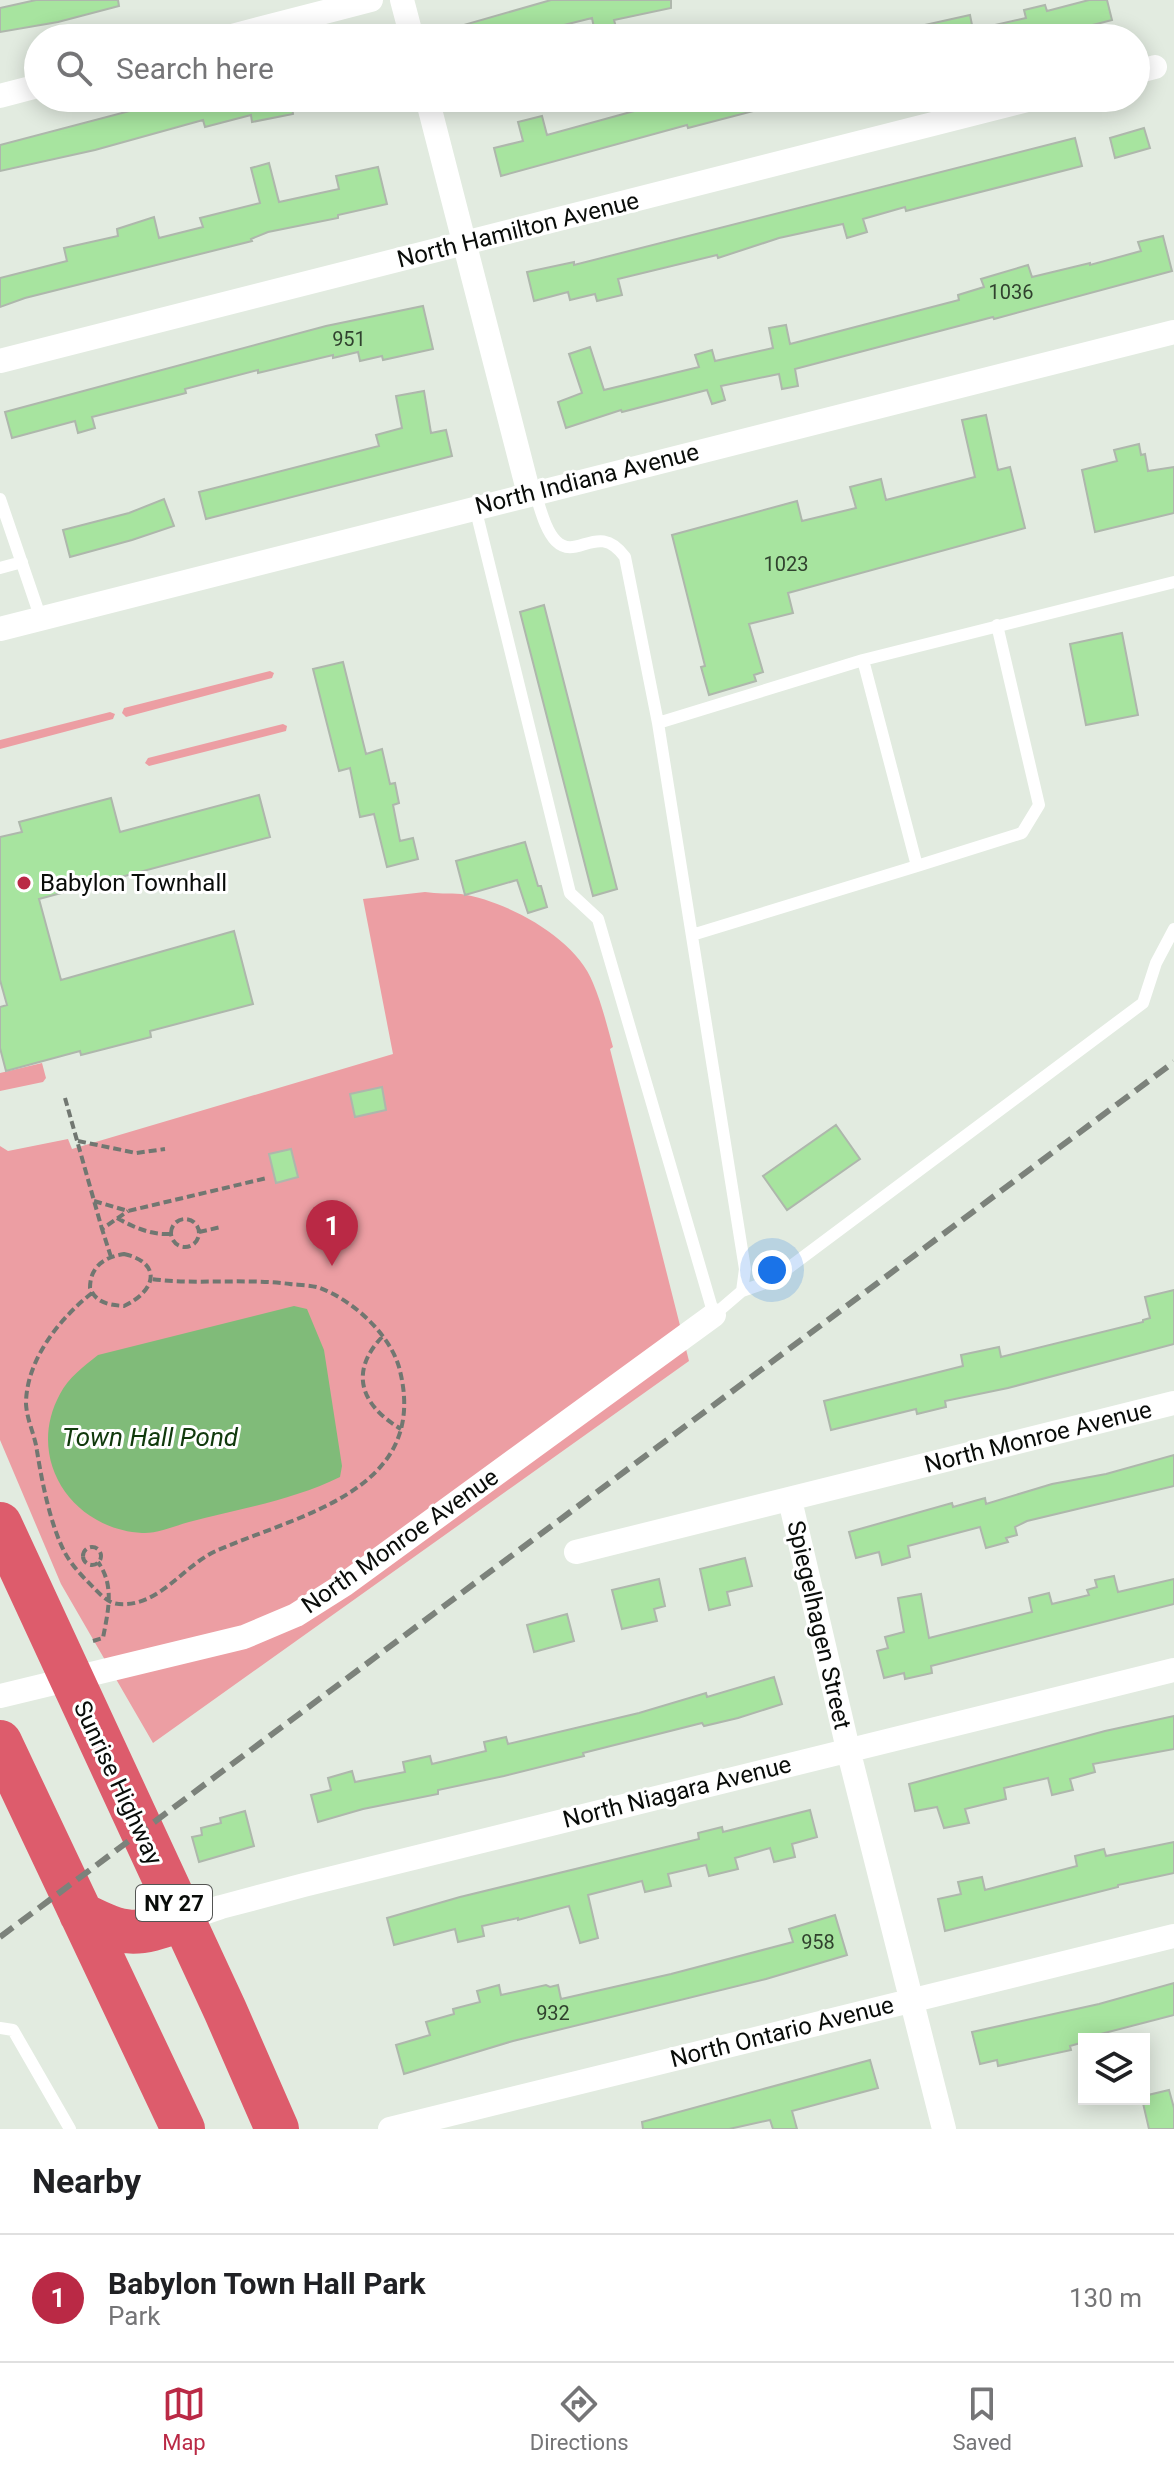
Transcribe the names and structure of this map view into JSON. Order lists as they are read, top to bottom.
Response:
{
  "streets": {
    "highway": ["Sunrise Highway", "NY 27"],
    "street": [
      "North Hamilton Avenue",
      "North Indiana Avenue",
      "North Monroe Avenue",
      "Spiegelhagen Street",
      "North Niagara Avenue",
      "North Ontario Avenue"
    ]
  },
  "crossings": [
    ["North Monroe Avenue", "Spiegelhagen Street"],
    ["North Monroe Avenue", "Sunrise Highway"],
    ["Spiegelhagen Street", "North Niagara Avenue"],
    ["Spiegelhagen Street", "North Ontario Avenue"],
    ["Sunrise Highway", "North Niagara Avenue"]
  ],
  "water": ["Town Hall Pond"],
  "places": ["Babylon Townhall"],
  "house_numbers": [
    "1036",
    "951",
    "1023",
    "958",
    "932"
  ],
  "page": {
    "search": "Search here",
    "pins": "1",
    "heading": "Nearby",
    "list": [
      {
        "mark": "1",
        "name": "Babylon Town Hall Park",
        "note": "Park",
        "value": "130 m"
      }
    ],
    "nav": ["Map", "Directions", "Saved"]
  }
}
